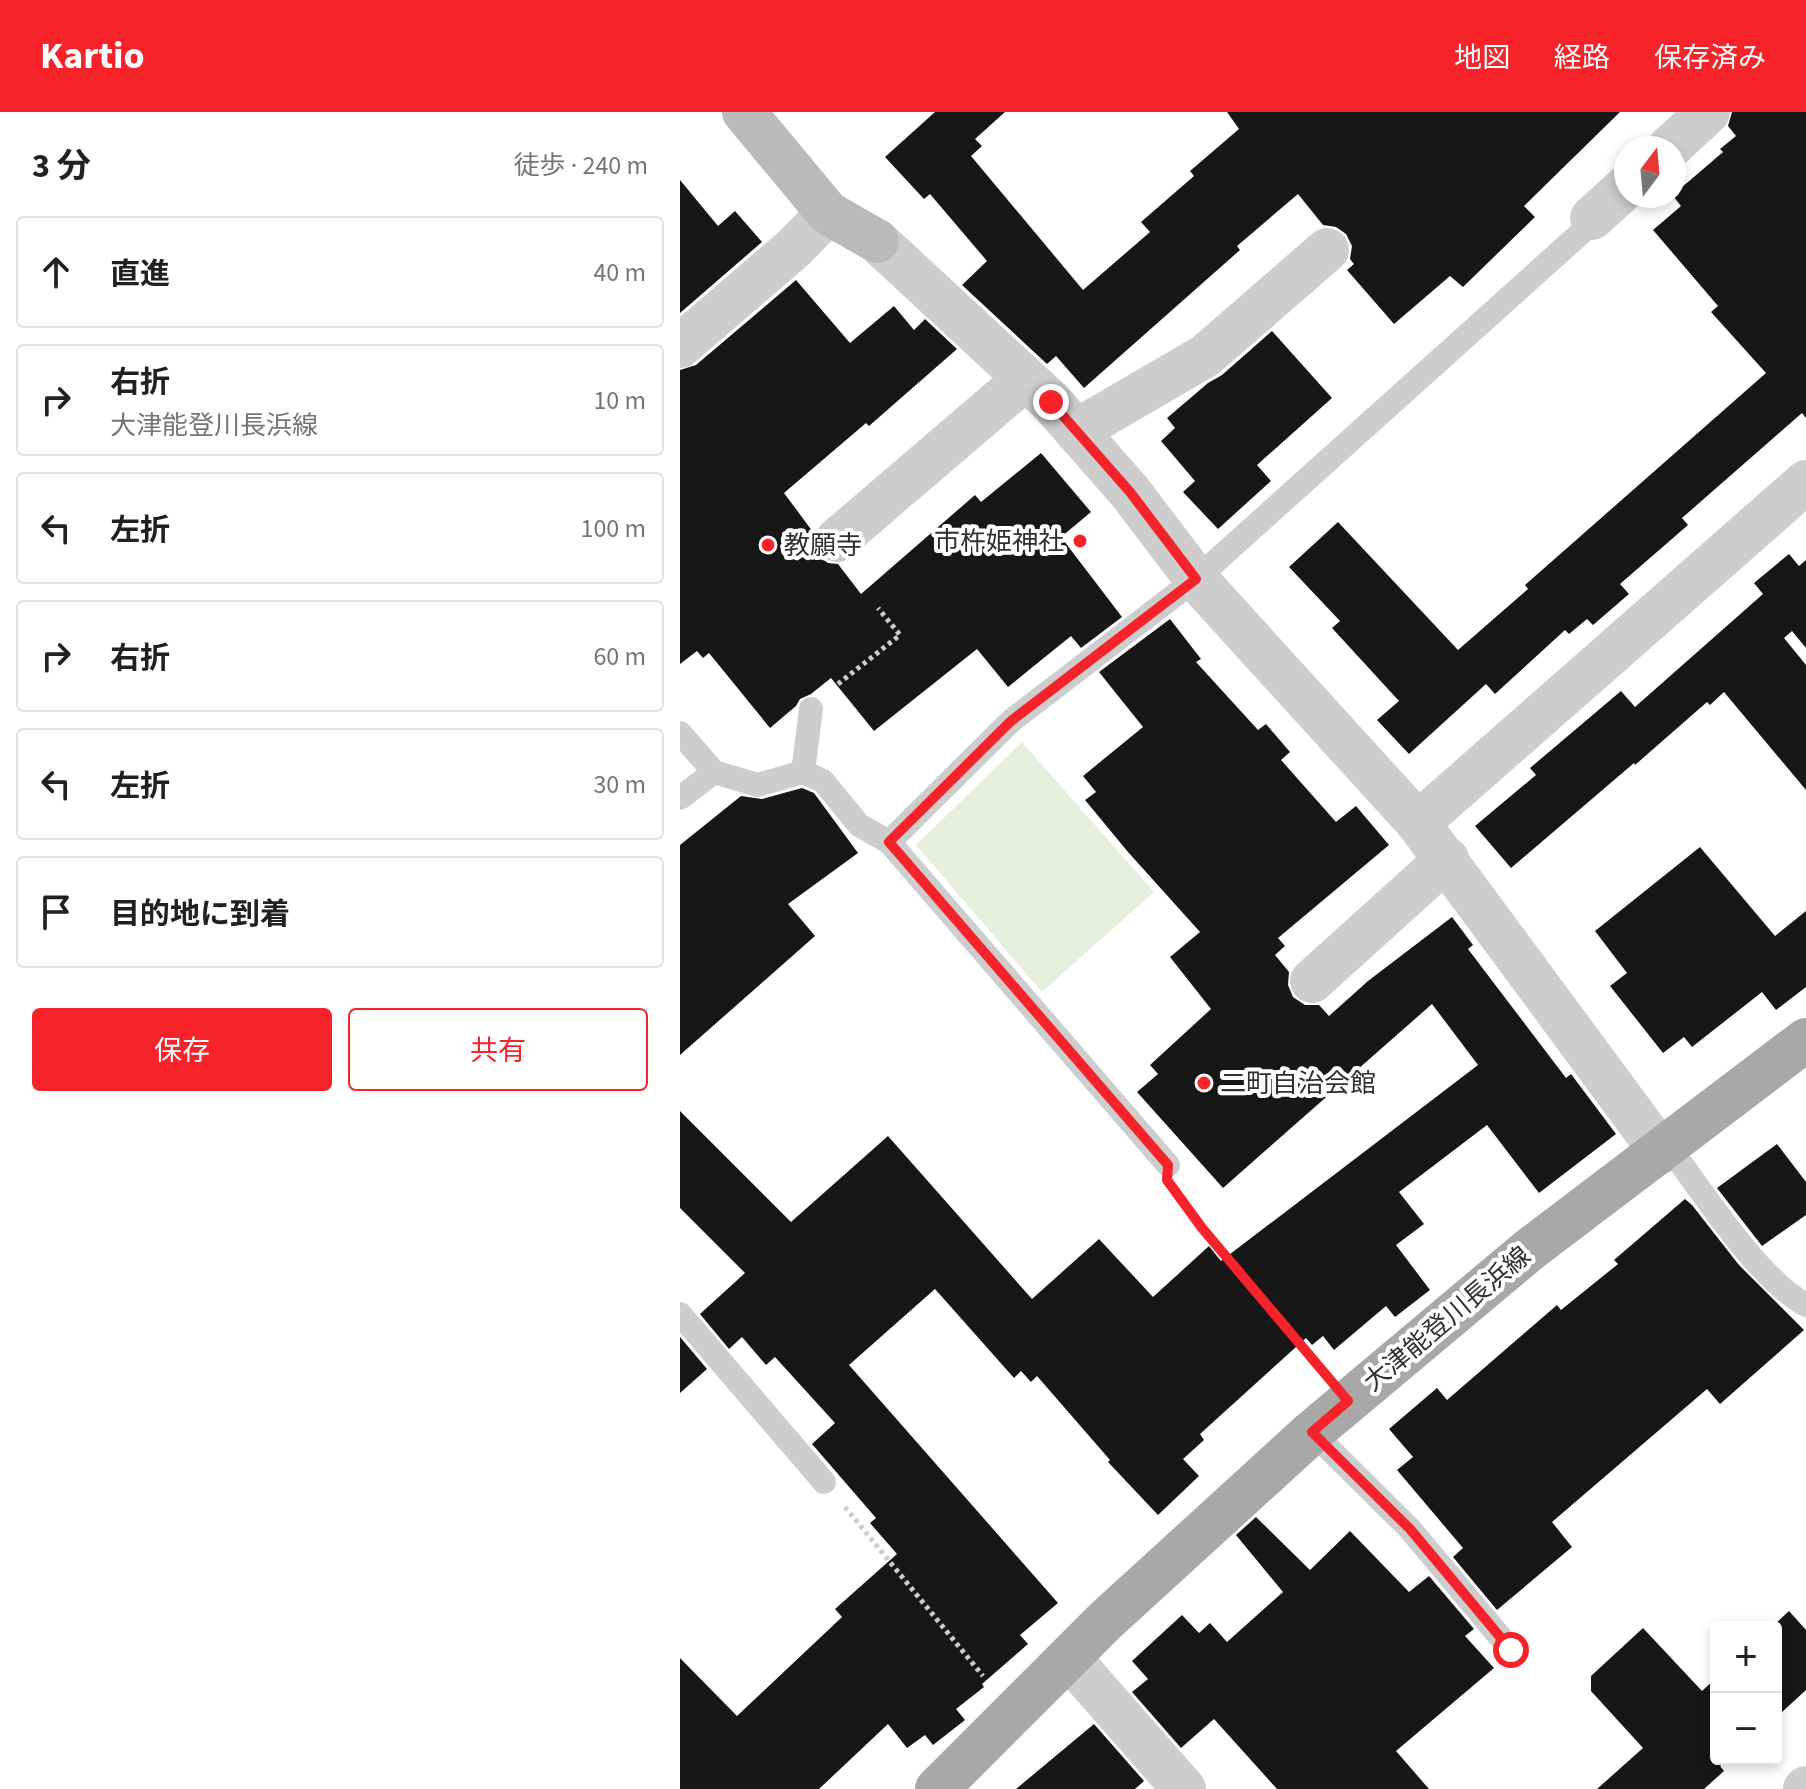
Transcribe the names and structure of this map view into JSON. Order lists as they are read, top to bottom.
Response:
{
  "streets": {
    "main road": ["大津能登川長浜線"]
  },
  "places": ["市杵姫神社", "教願寺", "二町自治会館"],
  "north": "top",
  "page": {
    "header": "Kartio",
    "nav": ["地図", "経路", "保存済み"],
    "heading": ["3 分", "徒歩 · 240 m"],
    "list": [
      ["直進", "40 m"],
      ["右折", "大津能登川長浜線", "10 m"],
      ["左折", "100 m"],
      ["右折", "60 m"],
      ["左折", "30 m"],
      "目的地に到着"
    ],
    "buttons": ["保存", "共有"],
    "map_buttons": ["+", "−"]
  }
}
